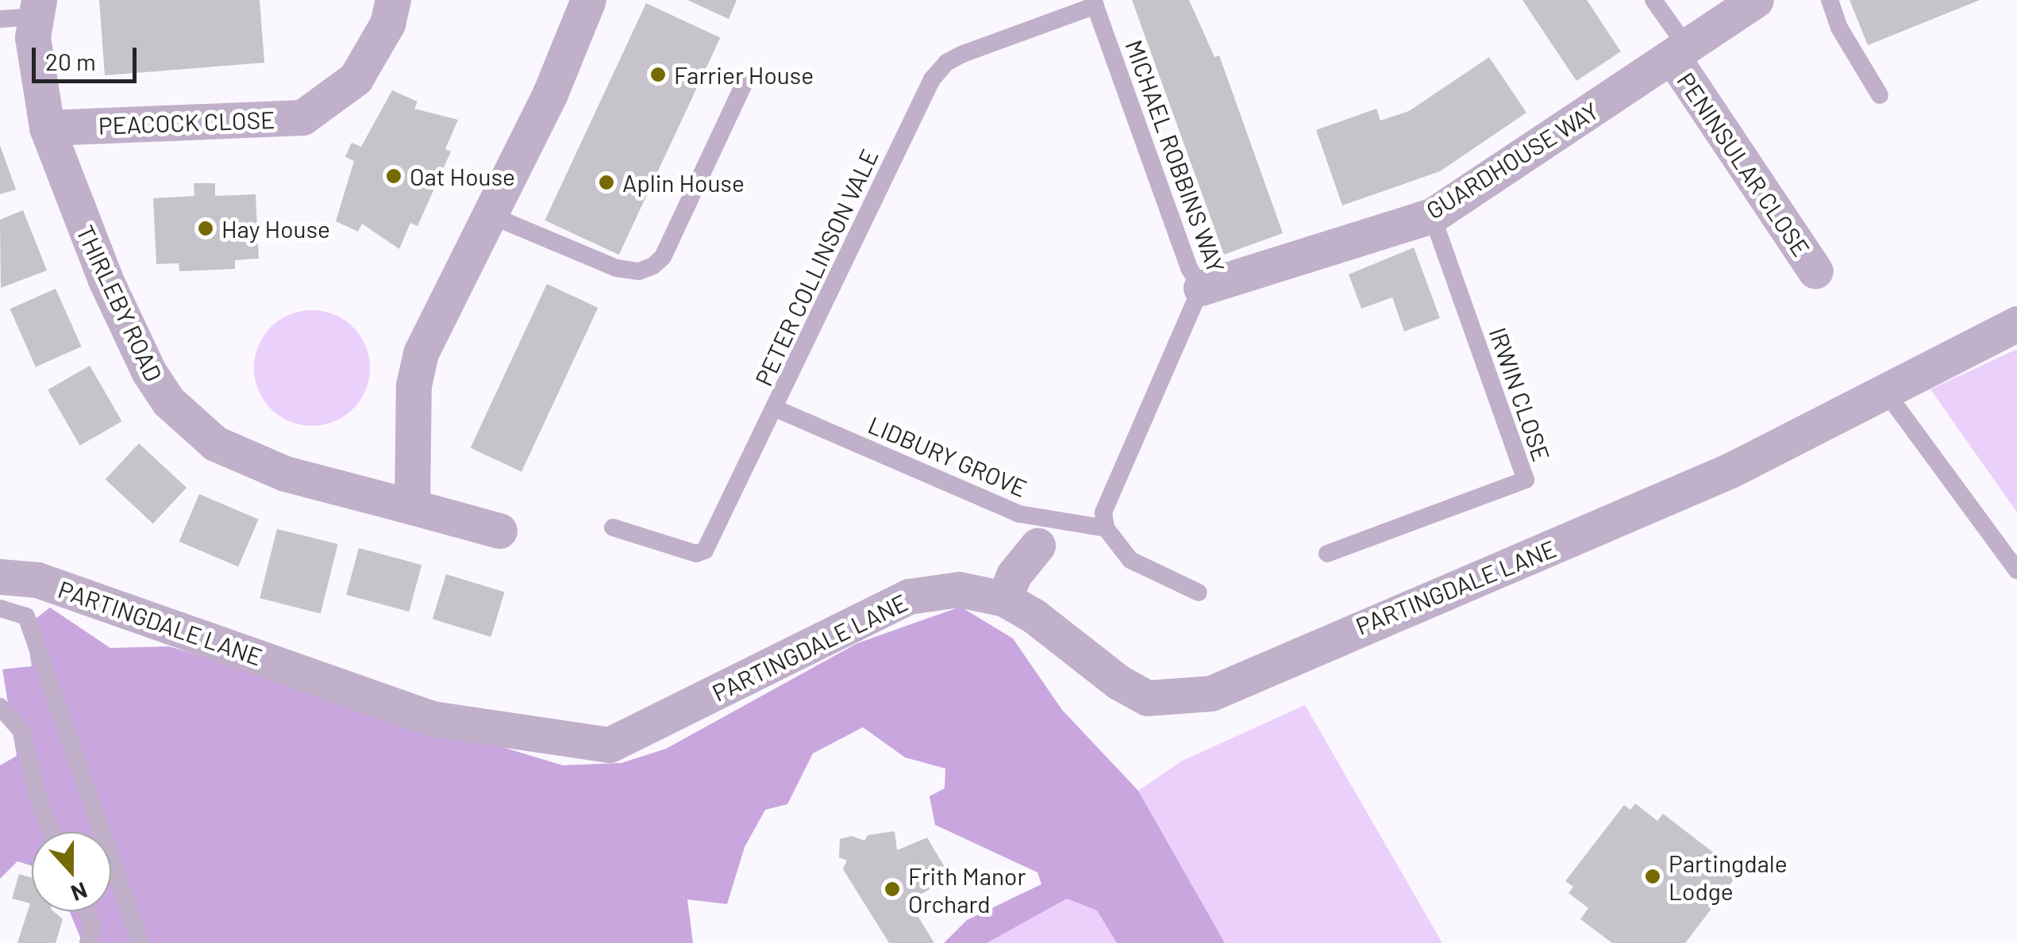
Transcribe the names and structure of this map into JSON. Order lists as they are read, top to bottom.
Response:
{
  "streets": {
    "street": [
      "PEACOCK CLOSE",
      "GUARDHOUSE WAY",
      "PENINSULAR CLOSE",
      "THIRLEBY ROAD",
      "PARTINGDALE LANE"
    ],
    "lane": [
      "MICHAEL ROBBINS WAY",
      "PETER COLLINSON VALE",
      "IRWIN CLOSE",
      "LIDBURY GROVE"
    ]
  },
  "crossings": [
    ["PEACOCK CLOSE", "THIRLEBY ROAD"],
    ["MICHAEL ROBBINS WAY", "GUARDHOUSE WAY"],
    ["MICHAEL ROBBINS WAY", "PETER COLLINSON VALE"],
    ["MICHAEL ROBBINS WAY", "LIDBURY GROVE"],
    ["GUARDHOUSE WAY", "PENINSULAR CLOSE"],
    ["GUARDHOUSE WAY", "IRWIN CLOSE"],
    ["PETER COLLINSON VALE", "LIDBURY GROVE"]
  ],
  "places": [
    "Farrier House",
    "Oat House",
    "Aplin House",
    "Hay House",
    "Partingdale Lodge",
    "Frith Manor Orchard"
  ],
  "scale_bar": "20 m",
  "north": "bottom"
}
